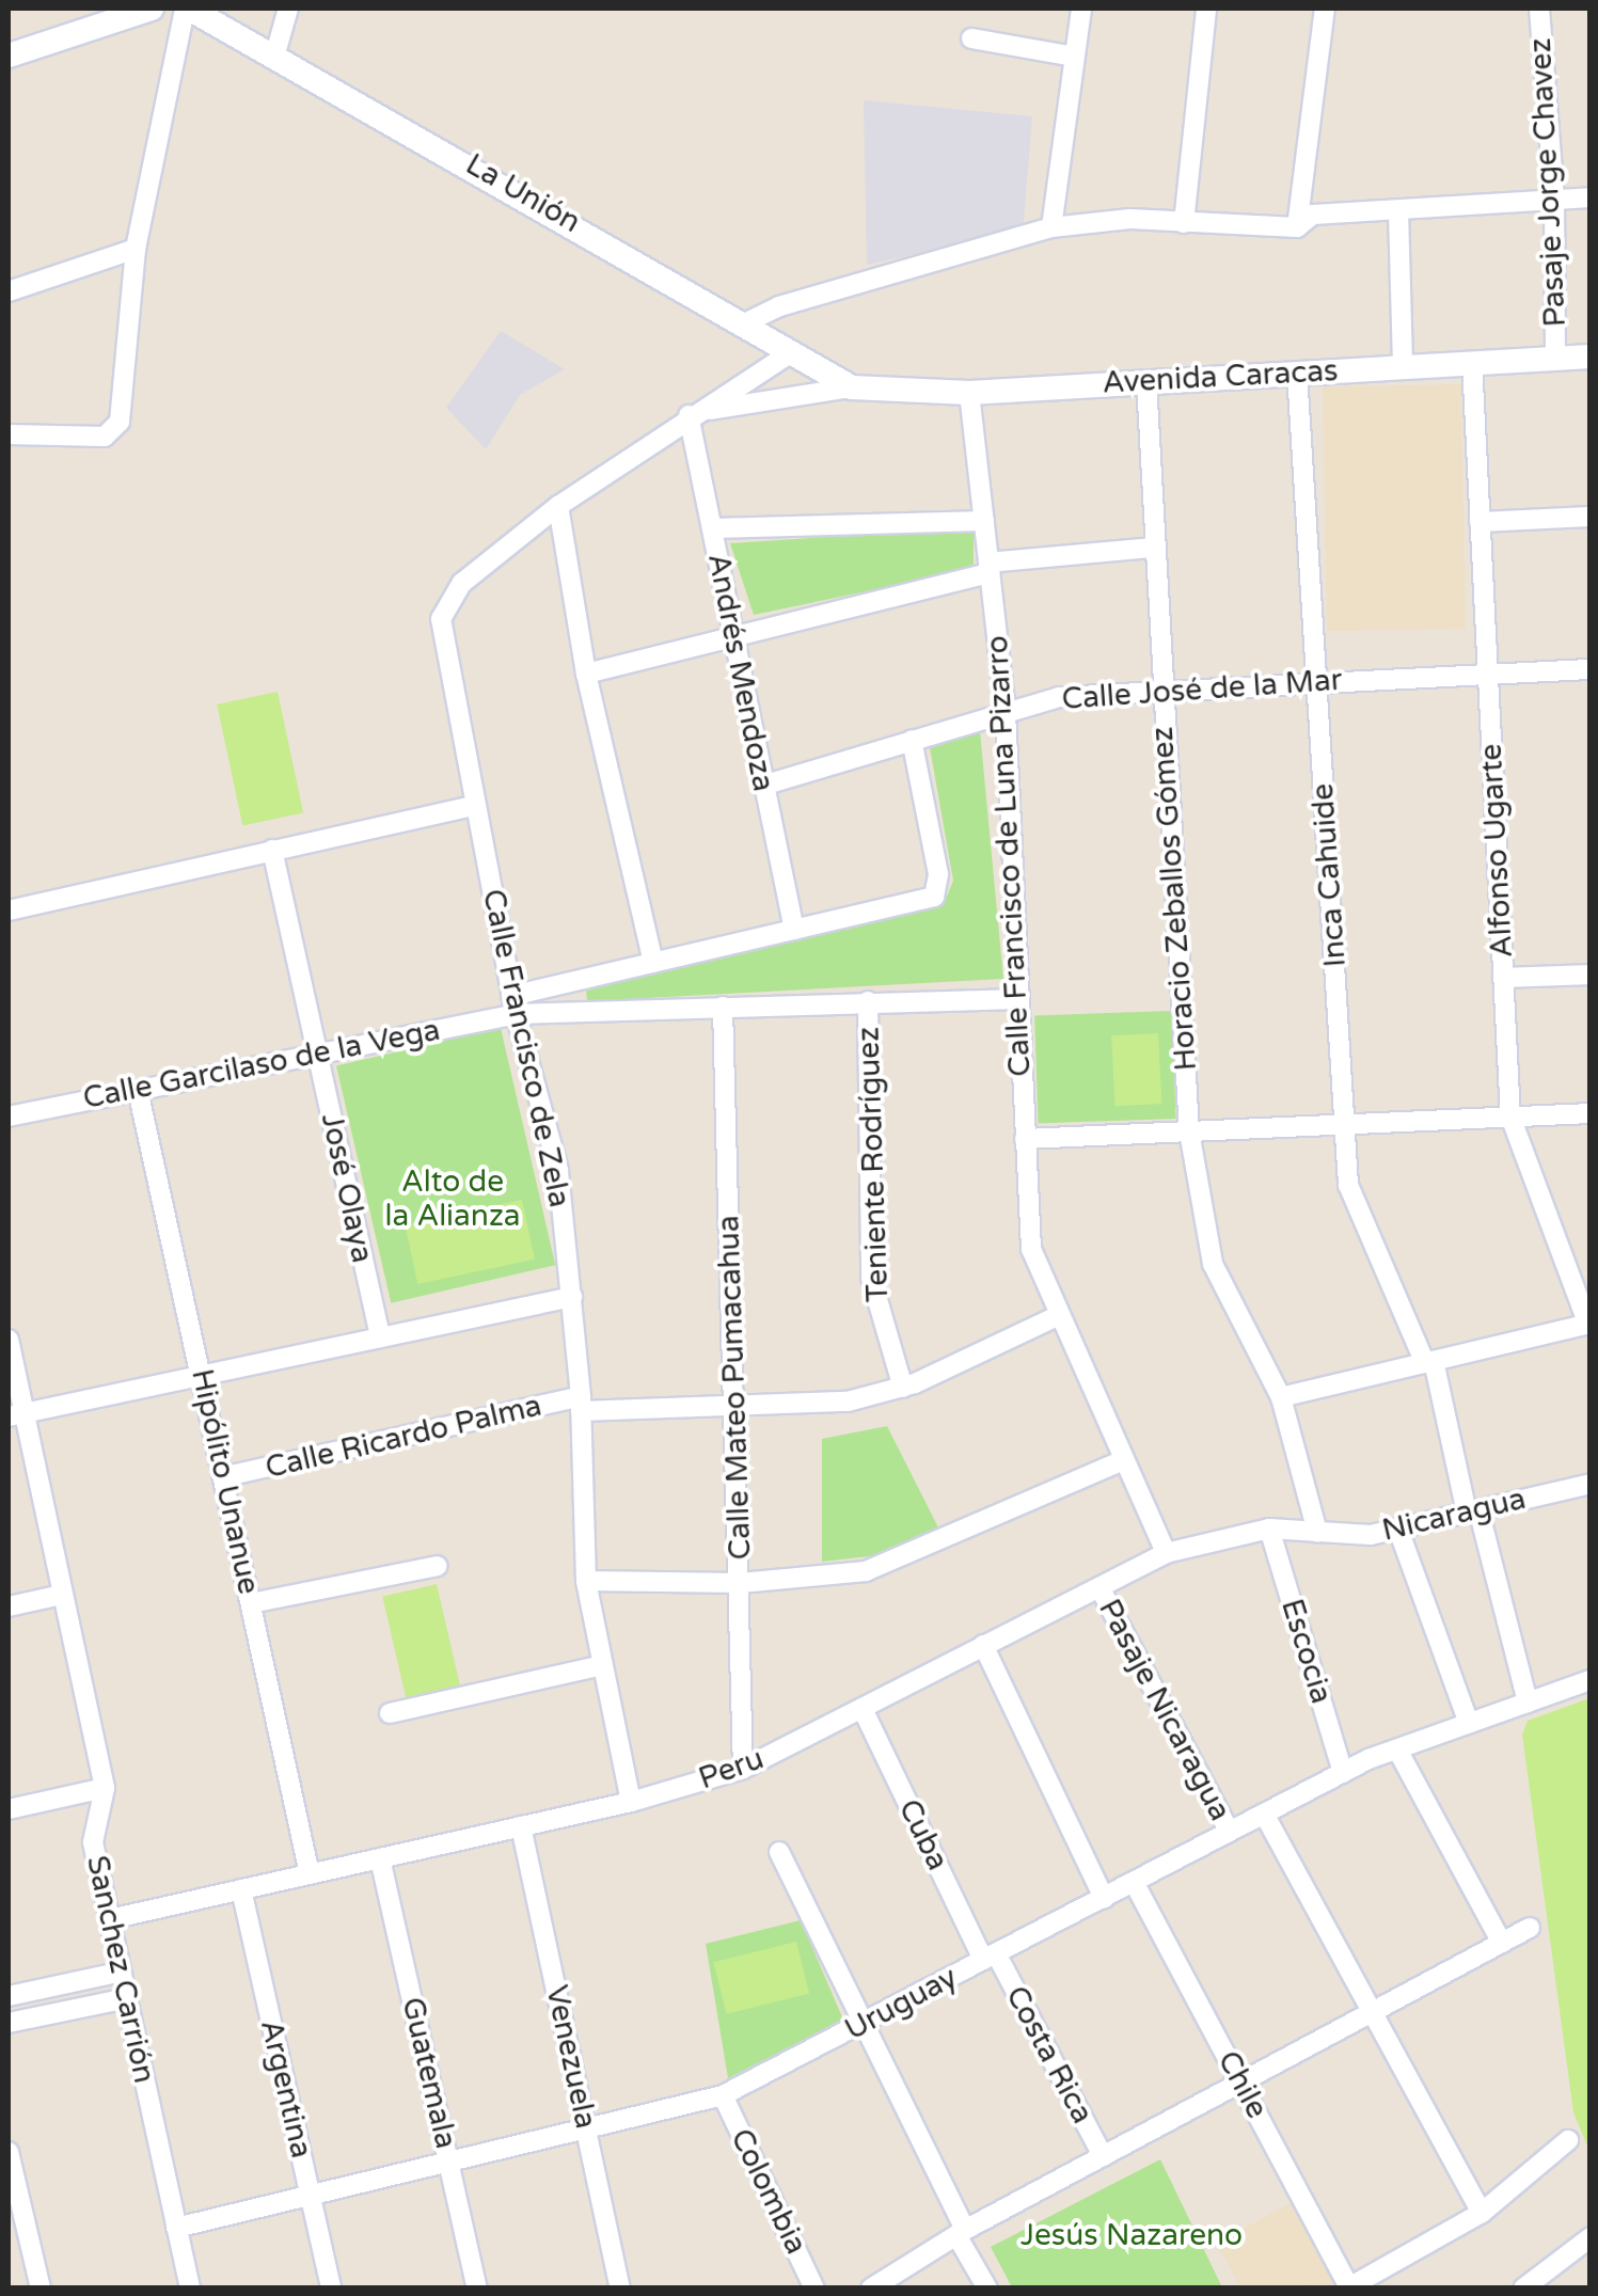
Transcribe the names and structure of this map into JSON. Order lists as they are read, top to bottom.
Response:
{
  "streets": {
    "main road": ["La Unión", "Avenida Caracas"],
    "street": [
      "Pasaje Jorge Chavez",
      "Andrés Mendoza",
      "Calle José de la Mar",
      "Alfonso Ugarte",
      "Calle Francisco de Luna Pizarro",
      "Inca Cahuide",
      "Horacio Zeballos Gómez",
      "Calle Francisco de Zela",
      "Calle Garcilaso de la Vega",
      "Teniente Rodríguez",
      "José Olaya",
      "Calle Mateo Pumacahua",
      "Calle Ricardo Palma",
      "Hipólito Unanue",
      "Nicaragua",
      "Escocia",
      "Pasaje Nicaragua",
      "Peru",
      "Cuba",
      "Sanchez Carrión",
      "Uruguay",
      "Costa Rica",
      "Venezuela",
      "Guatemala",
      "Chile",
      "Argentina",
      "Colombia"
    ]
  },
  "crossings": [
    ["Pasaje Jorge Chavez", "Avenida Caracas"],
    ["La Unión", "Avenida Caracas"],
    ["La Unión", "Calle Francisco de Zela"],
    ["Avenida Caracas", "Alfonso Ugarte"],
    ["Avenida Caracas", "Calle Francisco de Luna Pizarro"],
    ["Avenida Caracas", "Inca Cahuide"],
    ["Avenida Caracas", "Horacio Zeballos Gómez"],
    ["Avenida Caracas", "Calle Francisco de Zela"],
    ["Andrés Mendoza", "Calle José de la Mar"],
    ["Andrés Mendoza", "Calle Francisco de Zela"],
    ["Calle José de la Mar", "Alfonso Ugarte"],
    ["Calle José de la Mar", "Calle Francisco de Luna Pizarro"],
    ["Calle José de la Mar", "Inca Cahuide"],
    ["Calle José de la Mar", "Horacio Zeballos Gómez"],
    ["Calle Francisco de Luna Pizarro", "Calle Ricardo Palma"],
    ["Calle Francisco de Luna Pizarro", "Peru"],
    ["Inca Cahuide", "Nicaragua"],
    ["Inca Cahuide", "Uruguay"],
    ["Horacio Zeballos Gómez", "Nicaragua"],
    ["Horacio Zeballos Gómez", "Peru"],
    ["Calle Francisco de Zela", "Calle Garcilaso de la Vega"],
    ["Calle Francisco de Zela", "Calle Ricardo Palma"],
    ["Calle Francisco de Zela", "Peru"],
    ["Calle Garcilaso de la Vega", "José Olaya"],
    ["Calle Garcilaso de la Vega", "Hipólito Unanue"],
    ["Teniente Rodríguez", "Calle Ricardo Palma"],
    ["Calle Mateo Pumacahua", "Calle Ricardo Palma"],
    ["Calle Mateo Pumacahua", "Peru"],
    ["Calle Ricardo Palma", "Hipólito Unanue"],
    ["Hipólito Unanue", "Peru"],
    ["Nicaragua", "Peru"],
    ["Escocia", "Peru"],
    ["Escocia", "Uruguay"],
    ["Pasaje Nicaragua", "Peru"],
    ["Pasaje Nicaragua", "Uruguay"],
    ["Peru", "Cuba"],
    ["Peru", "Sanchez Carrión"],
    ["Peru", "Venezuela"],
    ["Peru", "Guatemala"],
    ["Peru", "Argentina"],
    ["Cuba", "Uruguay"],
    ["Cuba", "Costa Rica"],
    ["Sanchez Carrión", "Uruguay"],
    ["Uruguay", "Costa Rica"],
    ["Uruguay", "Venezuela"],
    ["Uruguay", "Guatemala"],
    ["Uruguay", "Chile"],
    ["Uruguay", "Argentina"],
    ["Uruguay", "Colombia"]
  ],
  "parks": ["Alto de la Alianza", "Jesús Nazareno"]
}
